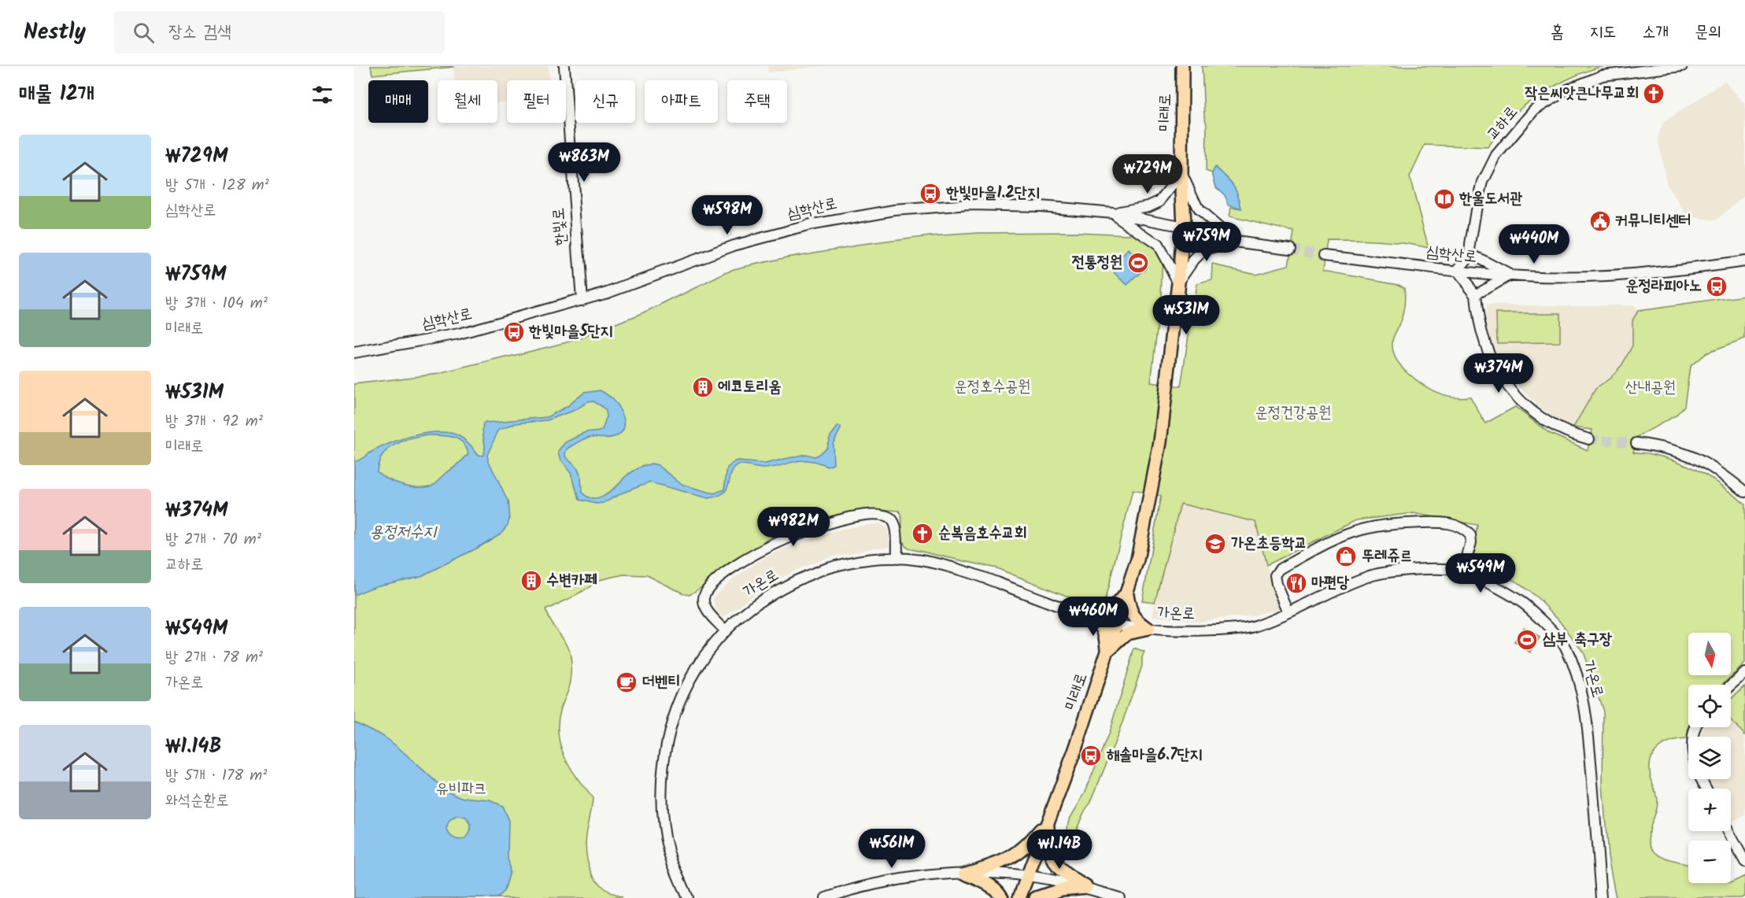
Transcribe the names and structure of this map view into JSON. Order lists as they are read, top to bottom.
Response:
{
  "streets": {
    "main road": ["미래로"],
    "street": [
      "교하로",
      "심학산로",
      "한빛로",
      "가온로"
    ]
  },
  "crossings": [
    ["미래로", "심학산로"],
    ["미래로", "가온로"],
    ["심학산로", "한빛로"]
  ],
  "water": ["용정저수지"],
  "parks": [
    "운정호수공원",
    "산내공원",
    "운정건강공원",
    "유비파크"
  ],
  "places": {
    "church": ["작은씨앗큰나무교회", "순복음호수교회"],
    "bus stop": [
      "한빛마을1.2단지",
      "운정라피아노",
      "한빛마을5단지",
      "해솔마을6.7단지"
    ],
    "library": ["한울도서관"],
    "public building": ["커뮤니티센터"],
    "sports": ["전통정원", "삼부 축구장"],
    "building": ["에코토리움", "수변카페"],
    "school or university": ["가온초등학교"],
    "shop": ["뚜레쥬르"],
    "restaurant": ["마편당"],
    "cafe": ["더벤티"]
  },
  "north": "bottom",
  "page": {
    "header": "Nestly",
    "search": "장소 검색",
    "nav": [
      "홈",
      "지도",
      "소개",
      "문의"
    ],
    "heading": "매물 12개",
    "chip": [
      "매매",
      "월세",
      "필터",
      "신규",
      "아파트",
      "주택"
    ],
    "list": [
      {
        "name": "₩729M",
        "note": "방 5개 · 128 m² · 심학산로"
      },
      {
        "name": "₩759M",
        "note": "방 3개 · 104 m² · 미래로"
      },
      {
        "name": "₩531M",
        "note": "방 3개 · 92 m² · 미래로"
      },
      {
        "name": "₩374M",
        "note": "방 2개 · 70 m² · 교하로"
      },
      {
        "name": "₩549M",
        "note": "방 2개 · 78 m² · 가온로"
      },
      {
        "name": "₩1.14B",
        "note": "방 5개 · 178 m² · 와석순환로"
      }
    ],
    "price": [
      "₩863M",
      "₩729M",
      "₩598M",
      "₩759M",
      "₩440M",
      "₩531M",
      "₩374M",
      "₩982M",
      "₩549M",
      "₩460M",
      "₩561M",
      "₩1.14B"
    ],
    "map_buttons": ["+", "−"]
  }
}
